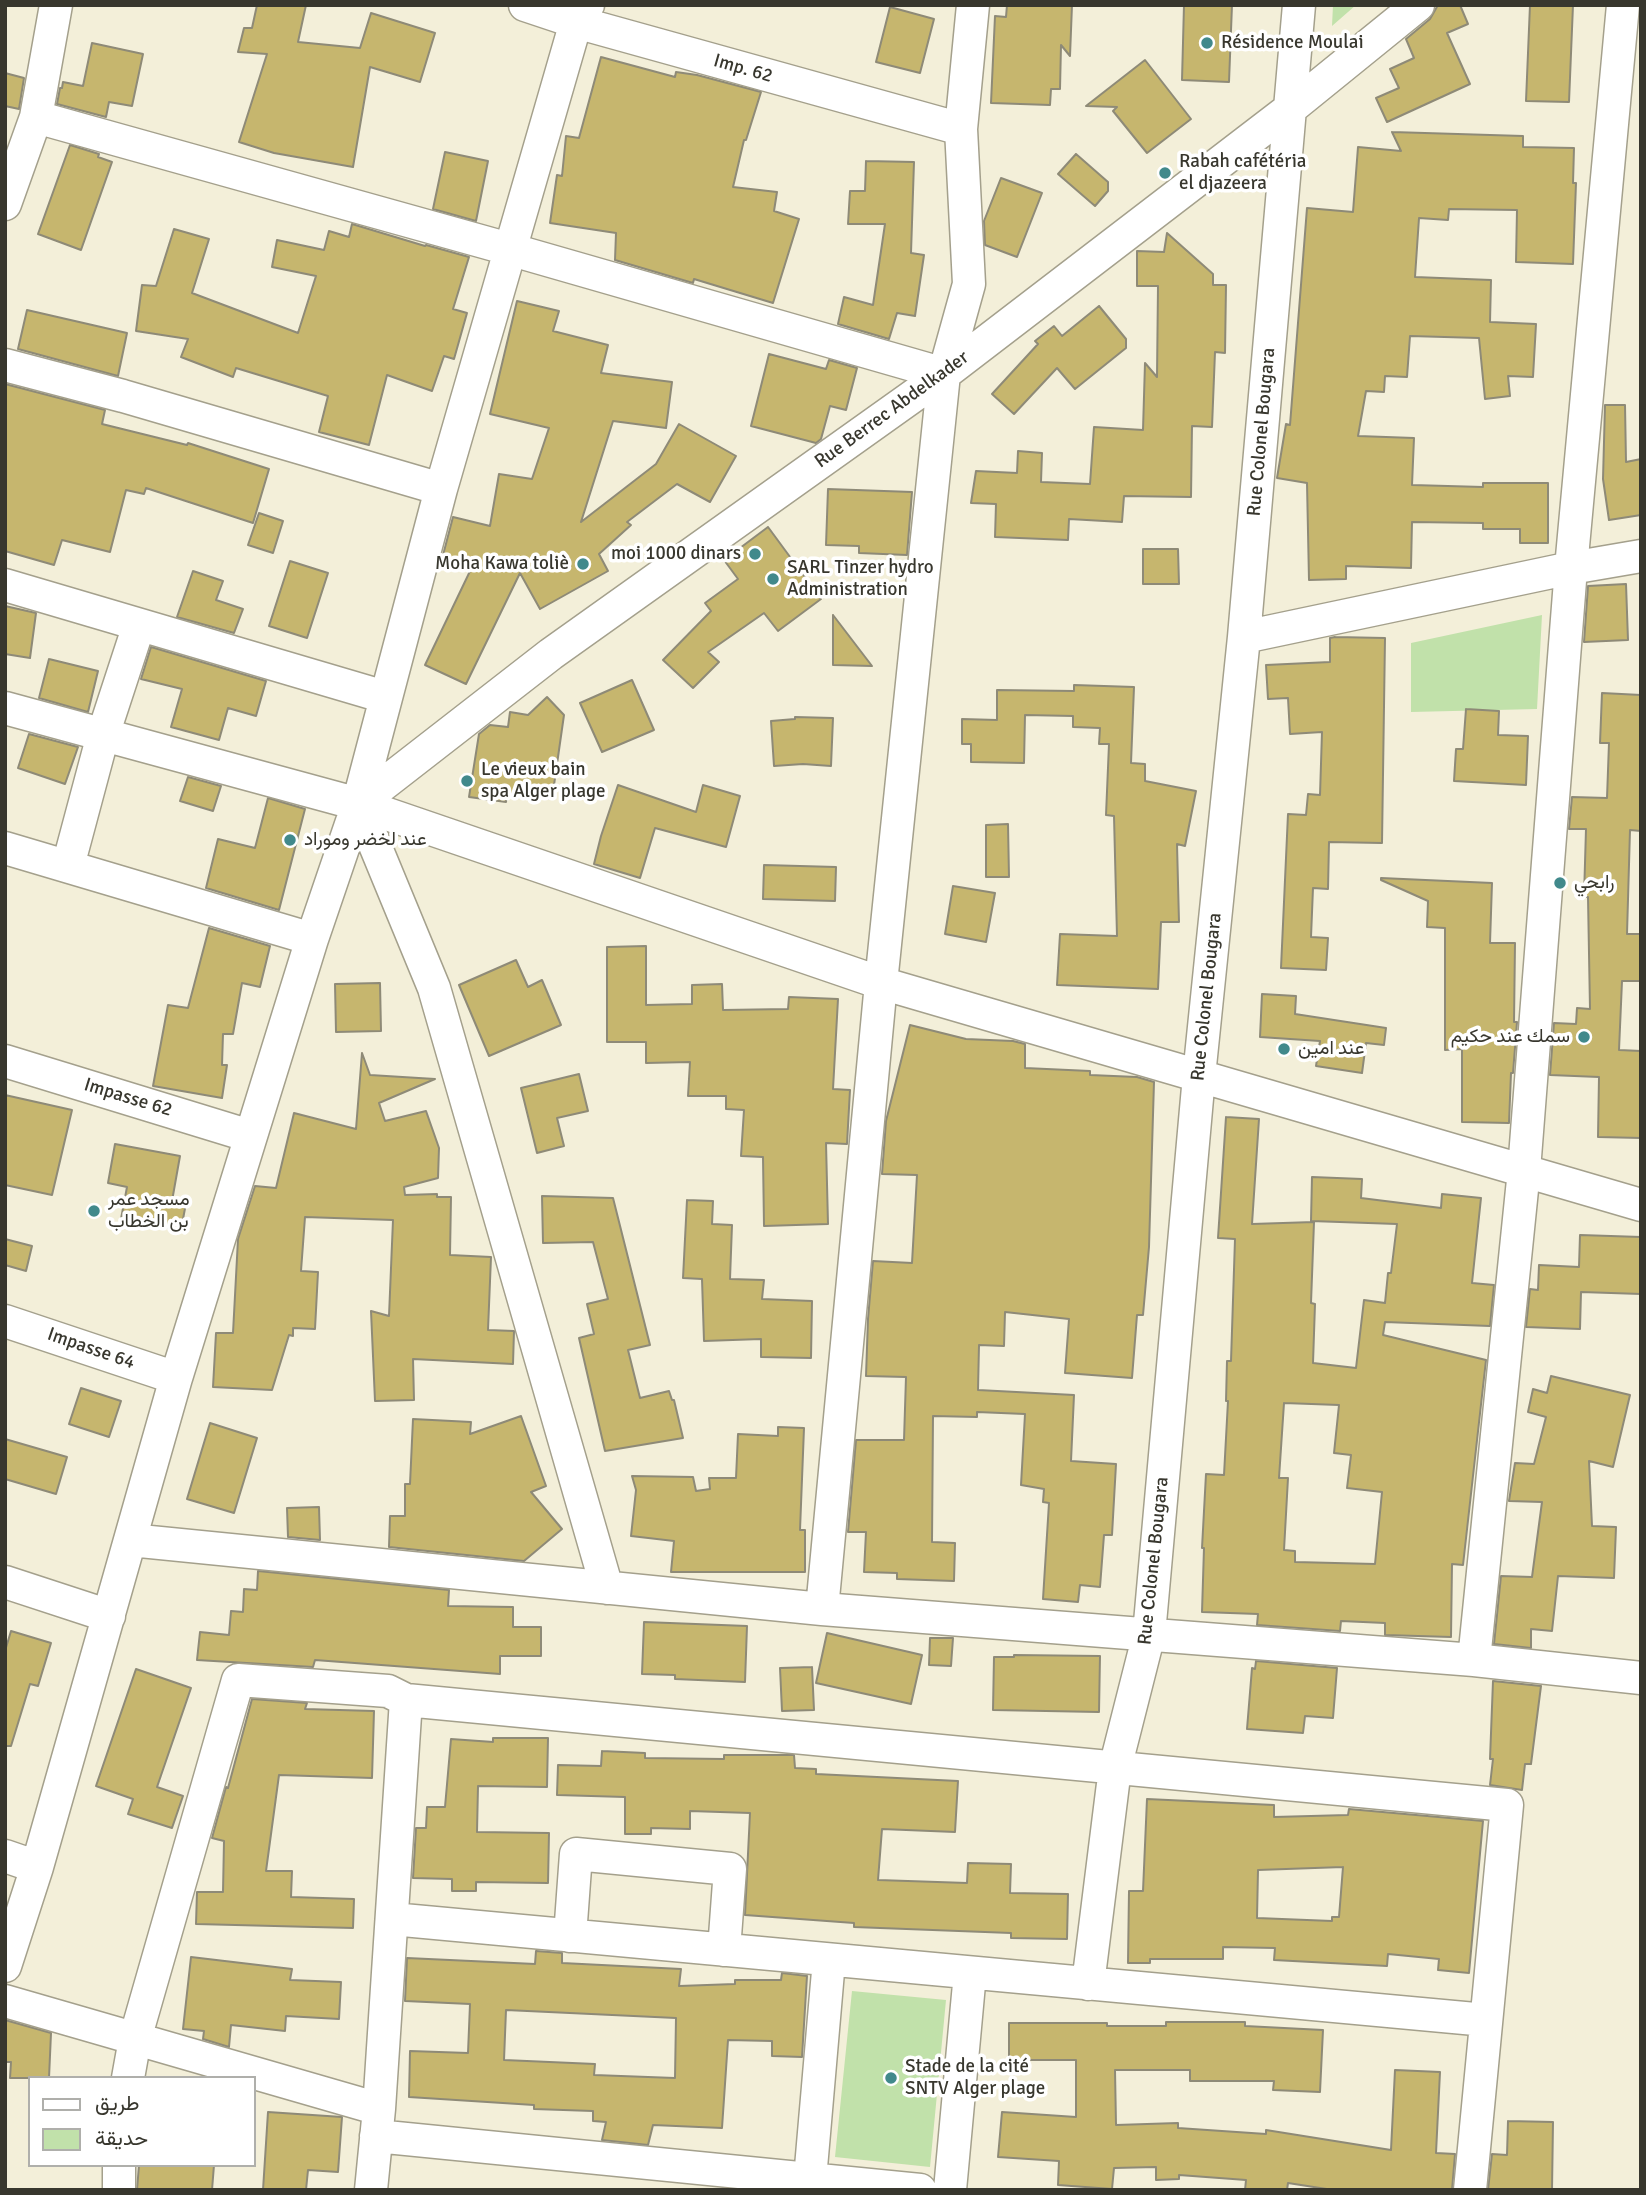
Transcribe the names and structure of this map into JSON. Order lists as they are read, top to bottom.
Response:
{
  "streets": {
    "street": [
      "Imp. 62",
      "Rue Berrec Abdelkader",
      "Rue Colonel Bougara",
      "Impasse 62",
      "Impasse 64"
    ]
  },
  "crossings": [
    ["Rue Berrec Abdelkader", "Rue Colonel Bougara"]
  ],
  "places": [
    "Résidence Moulai",
    "Rabah cafétéria el djazeera",
    "moi 1000 dinars",
    "Moha Kawa toliè",
    "SARL Tinzer hydro Administration",
    "Le vieux bain spa Alger plage",
    "عند لخضر وموراد",
    "رابحي",
    "سمك عند حكيم",
    "عند امين",
    "مسجد عمر بن الخطاب",
    "Stade de la cité SNTV Alger plage"
  ],
  "legend": ["طريق", "حديقة"]
}
